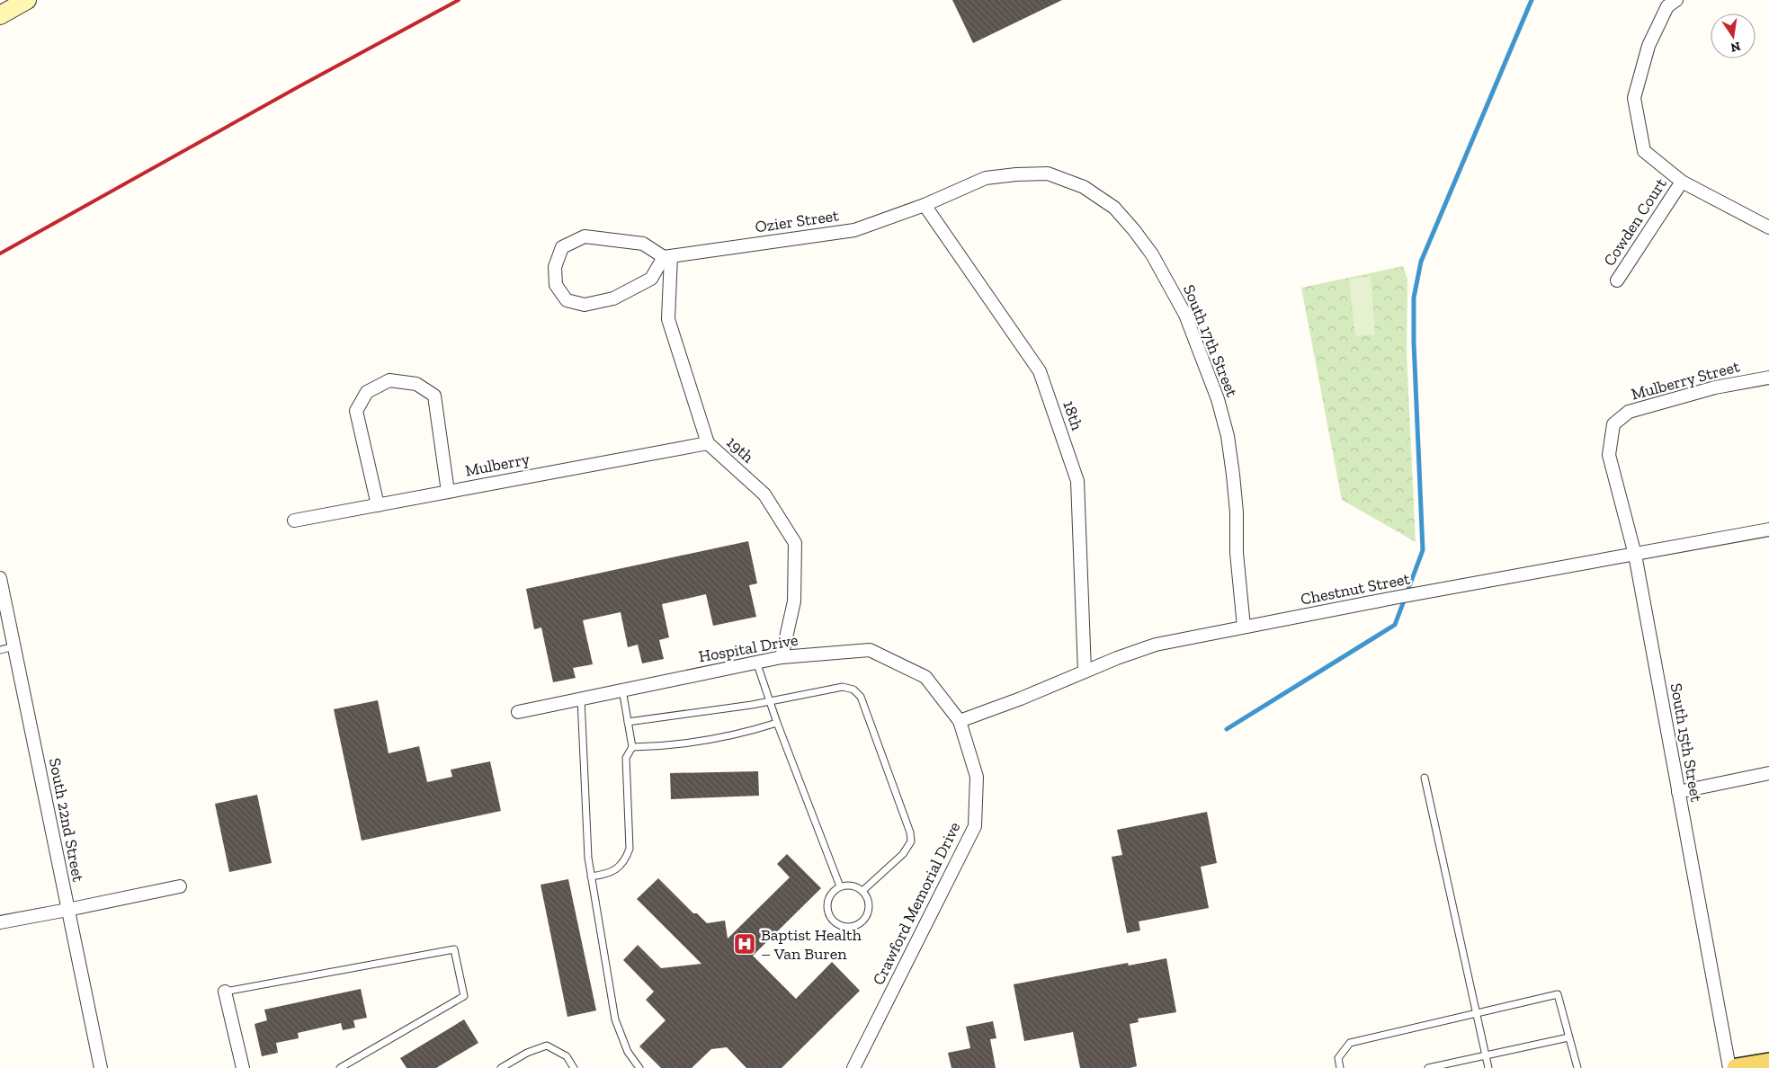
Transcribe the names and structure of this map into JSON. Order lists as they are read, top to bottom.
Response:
{
  "streets": {
    "street": [
      "Ozier Street",
      "Cowden Court",
      "South 17th Street",
      "Mulberry Street",
      "18th",
      "19th",
      "Mulberry",
      "Chestnut Street",
      "Hospital Drive",
      "South 15th Street",
      "South 22nd Street",
      "Crawford Memorial Drive"
    ]
  },
  "crossings": [
    ["Ozier Street", "South 17th Street"],
    ["Ozier Street", "18th"],
    ["Ozier Street", "19th"],
    ["South 17th Street", "18th"],
    ["South 17th Street", "Chestnut Street"],
    ["Mulberry Street", "South 15th Street"],
    ["18th", "Chestnut Street"],
    ["19th", "Mulberry"],
    ["19th", "Hospital Drive"],
    ["Chestnut Street", "Hospital Drive"],
    ["Chestnut Street", "South 15th Street"],
    ["Chestnut Street", "Crawford Memorial Drive"],
    ["Hospital Drive", "Crawford Memorial Drive"]
  ],
  "places": {
    "hospital": ["Baptist Health – Van Buren"]
  },
  "north": "bottom"
}
